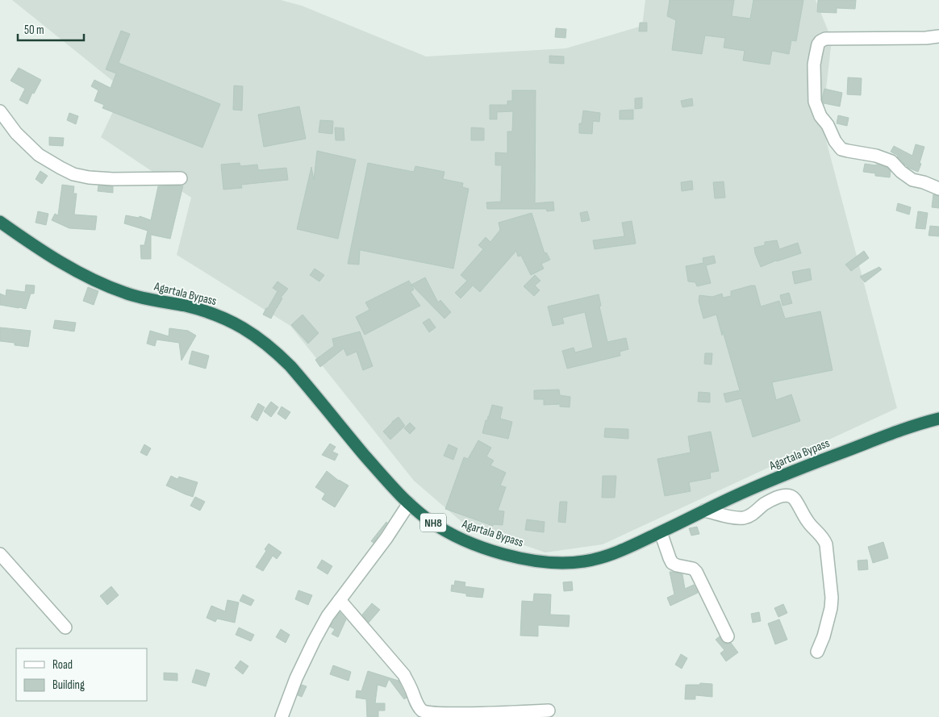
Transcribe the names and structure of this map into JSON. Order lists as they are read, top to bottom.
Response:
{
  "streets": {
    "highway": ["Agartala Bypass", "NH8"]
  },
  "legend": ["Road", "Building"],
  "scale_bar": "50 m"
}
